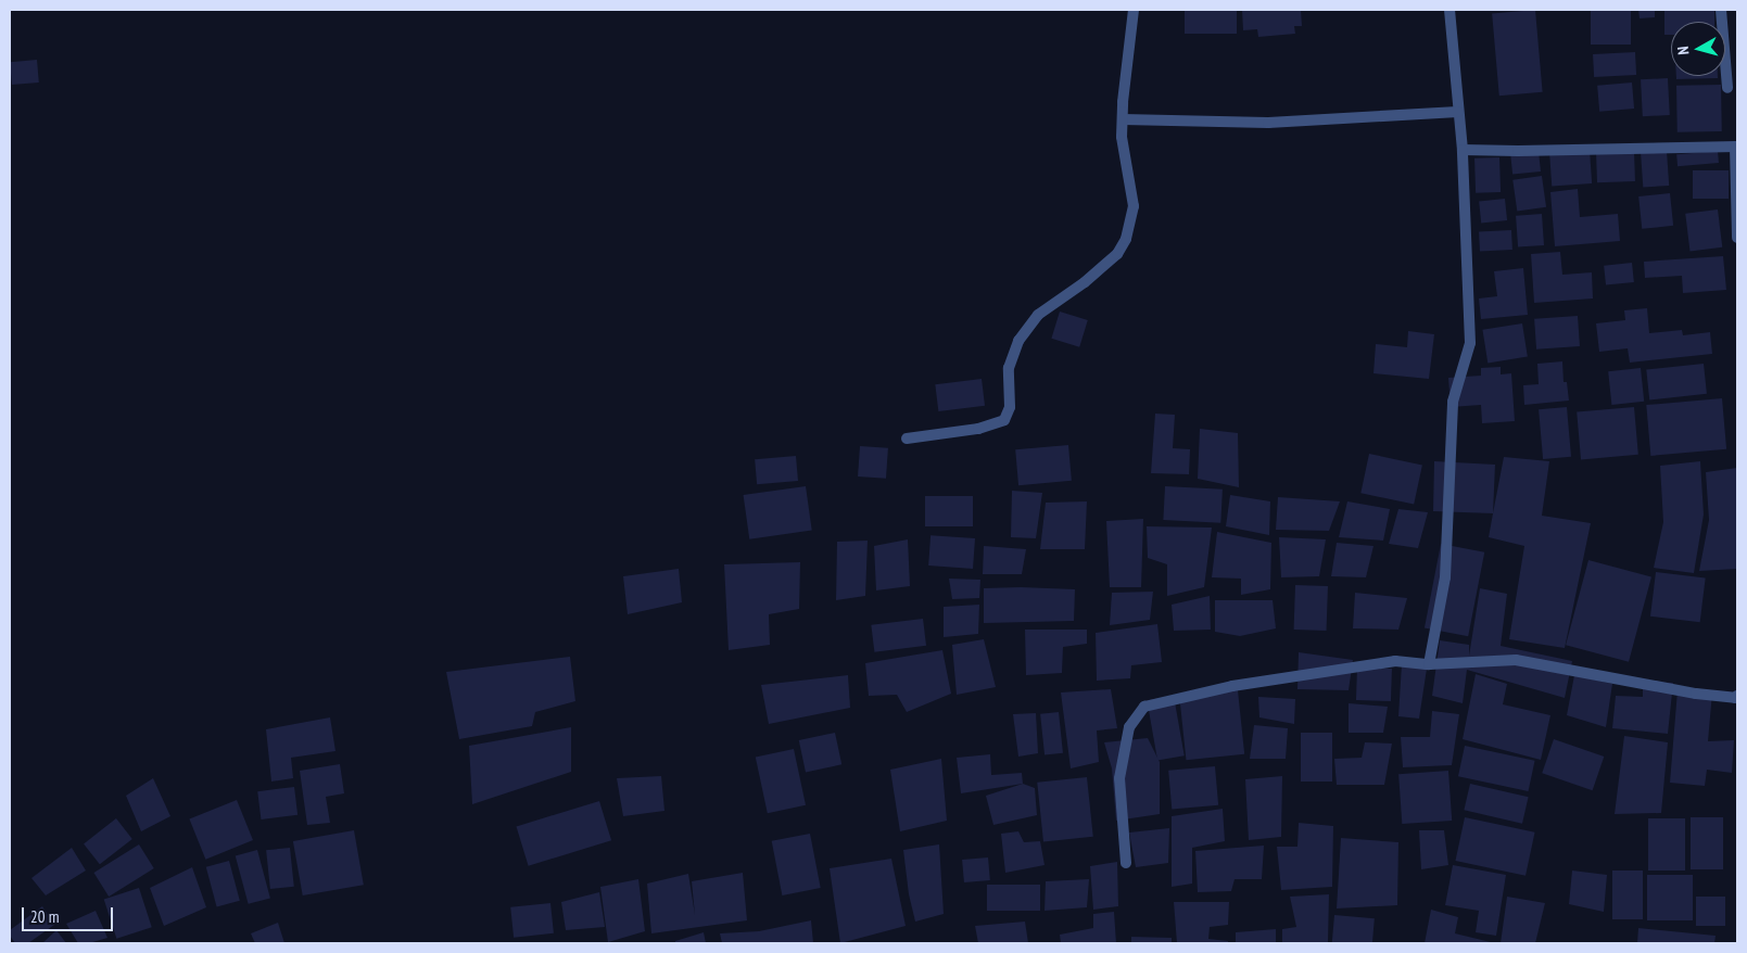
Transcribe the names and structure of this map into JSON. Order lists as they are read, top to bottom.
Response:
{
  "scale_bar": "20 m",
  "north": "left"
}
